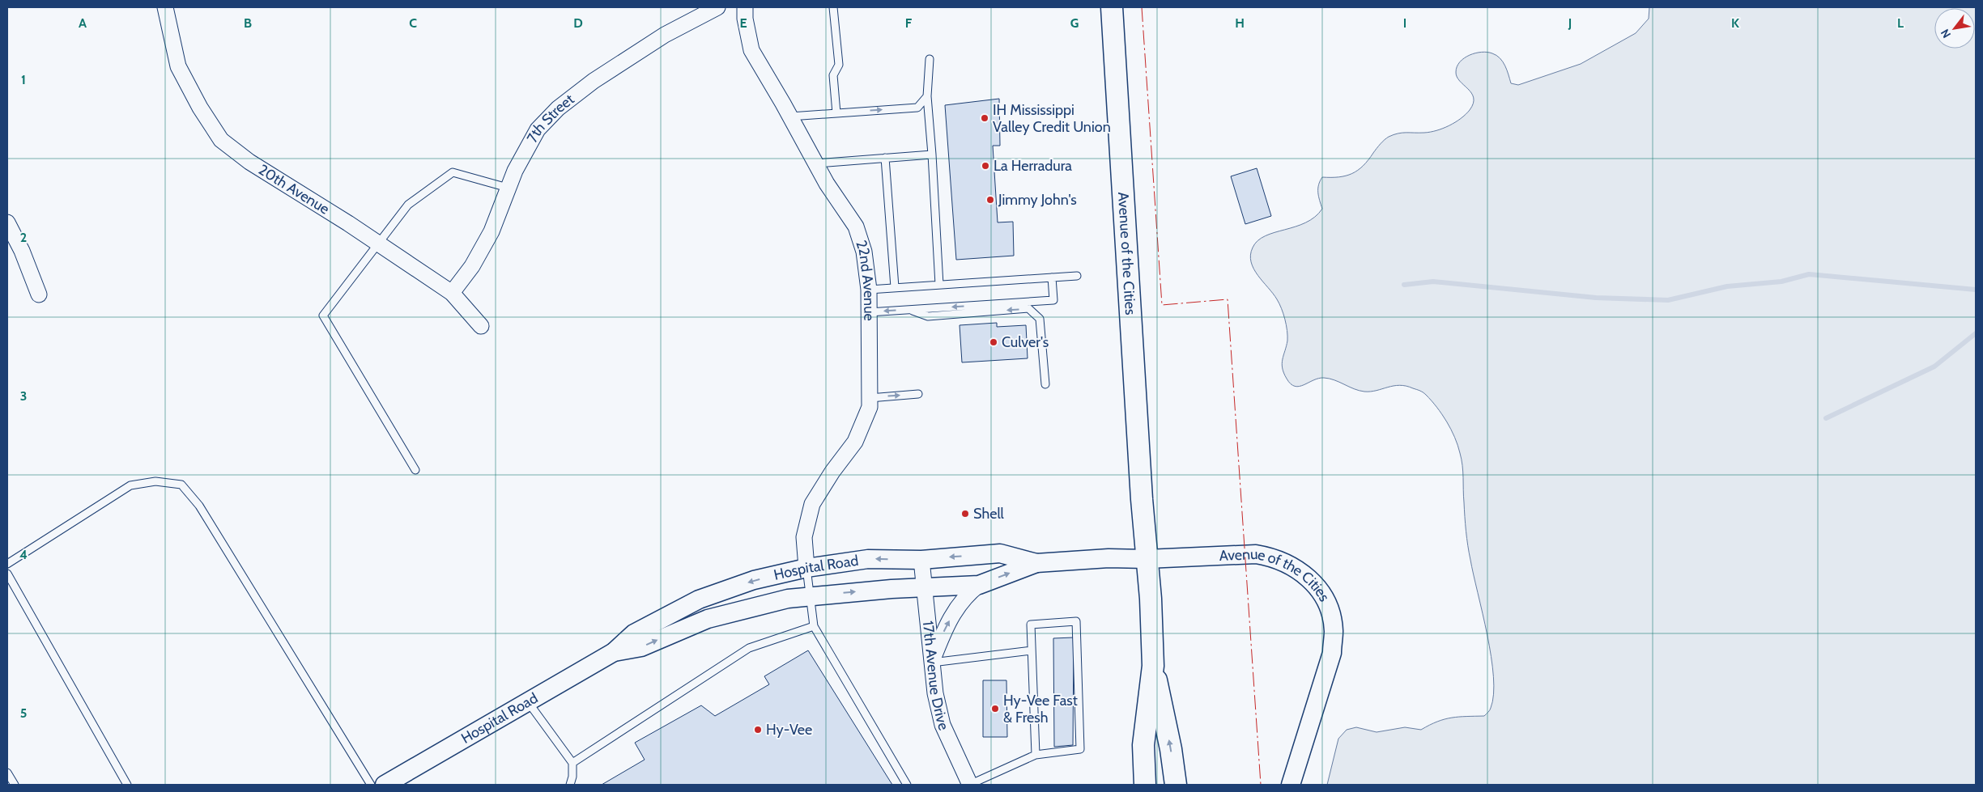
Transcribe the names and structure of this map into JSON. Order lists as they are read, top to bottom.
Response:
{
  "streets": {
    "main road": ["Avenue of the Cities"],
    "street": [
      "7th Street",
      "20th Avenue",
      "22nd Avenue",
      "Hospital Road",
      "17th Avenue Drive"
    ]
  },
  "crossings": [
    ["7th Street", "20th Avenue"],
    ["Avenue of the Cities", "Hospital Road"],
    ["22nd Avenue", "Hospital Road"],
    ["Hospital Road", "17th Avenue Drive"]
  ],
  "places": [
    "IH Mississippi Valley Credit Union",
    "La Herradura",
    "Jimmy John's",
    "Culver's",
    "Shell",
    "Hy-Vee Fast & Fresh",
    "Hy-Vee"
  ],
  "north": "bottom left",
  "grid": {
    "columns": [
      "A",
      "B",
      "C",
      "D",
      "E",
      "F",
      "G",
      "H",
      "I",
      "J",
      "K",
      "L"
    ],
    "rows": [
      "1",
      "2",
      "3",
      "4",
      "5"
    ]
  }
}
